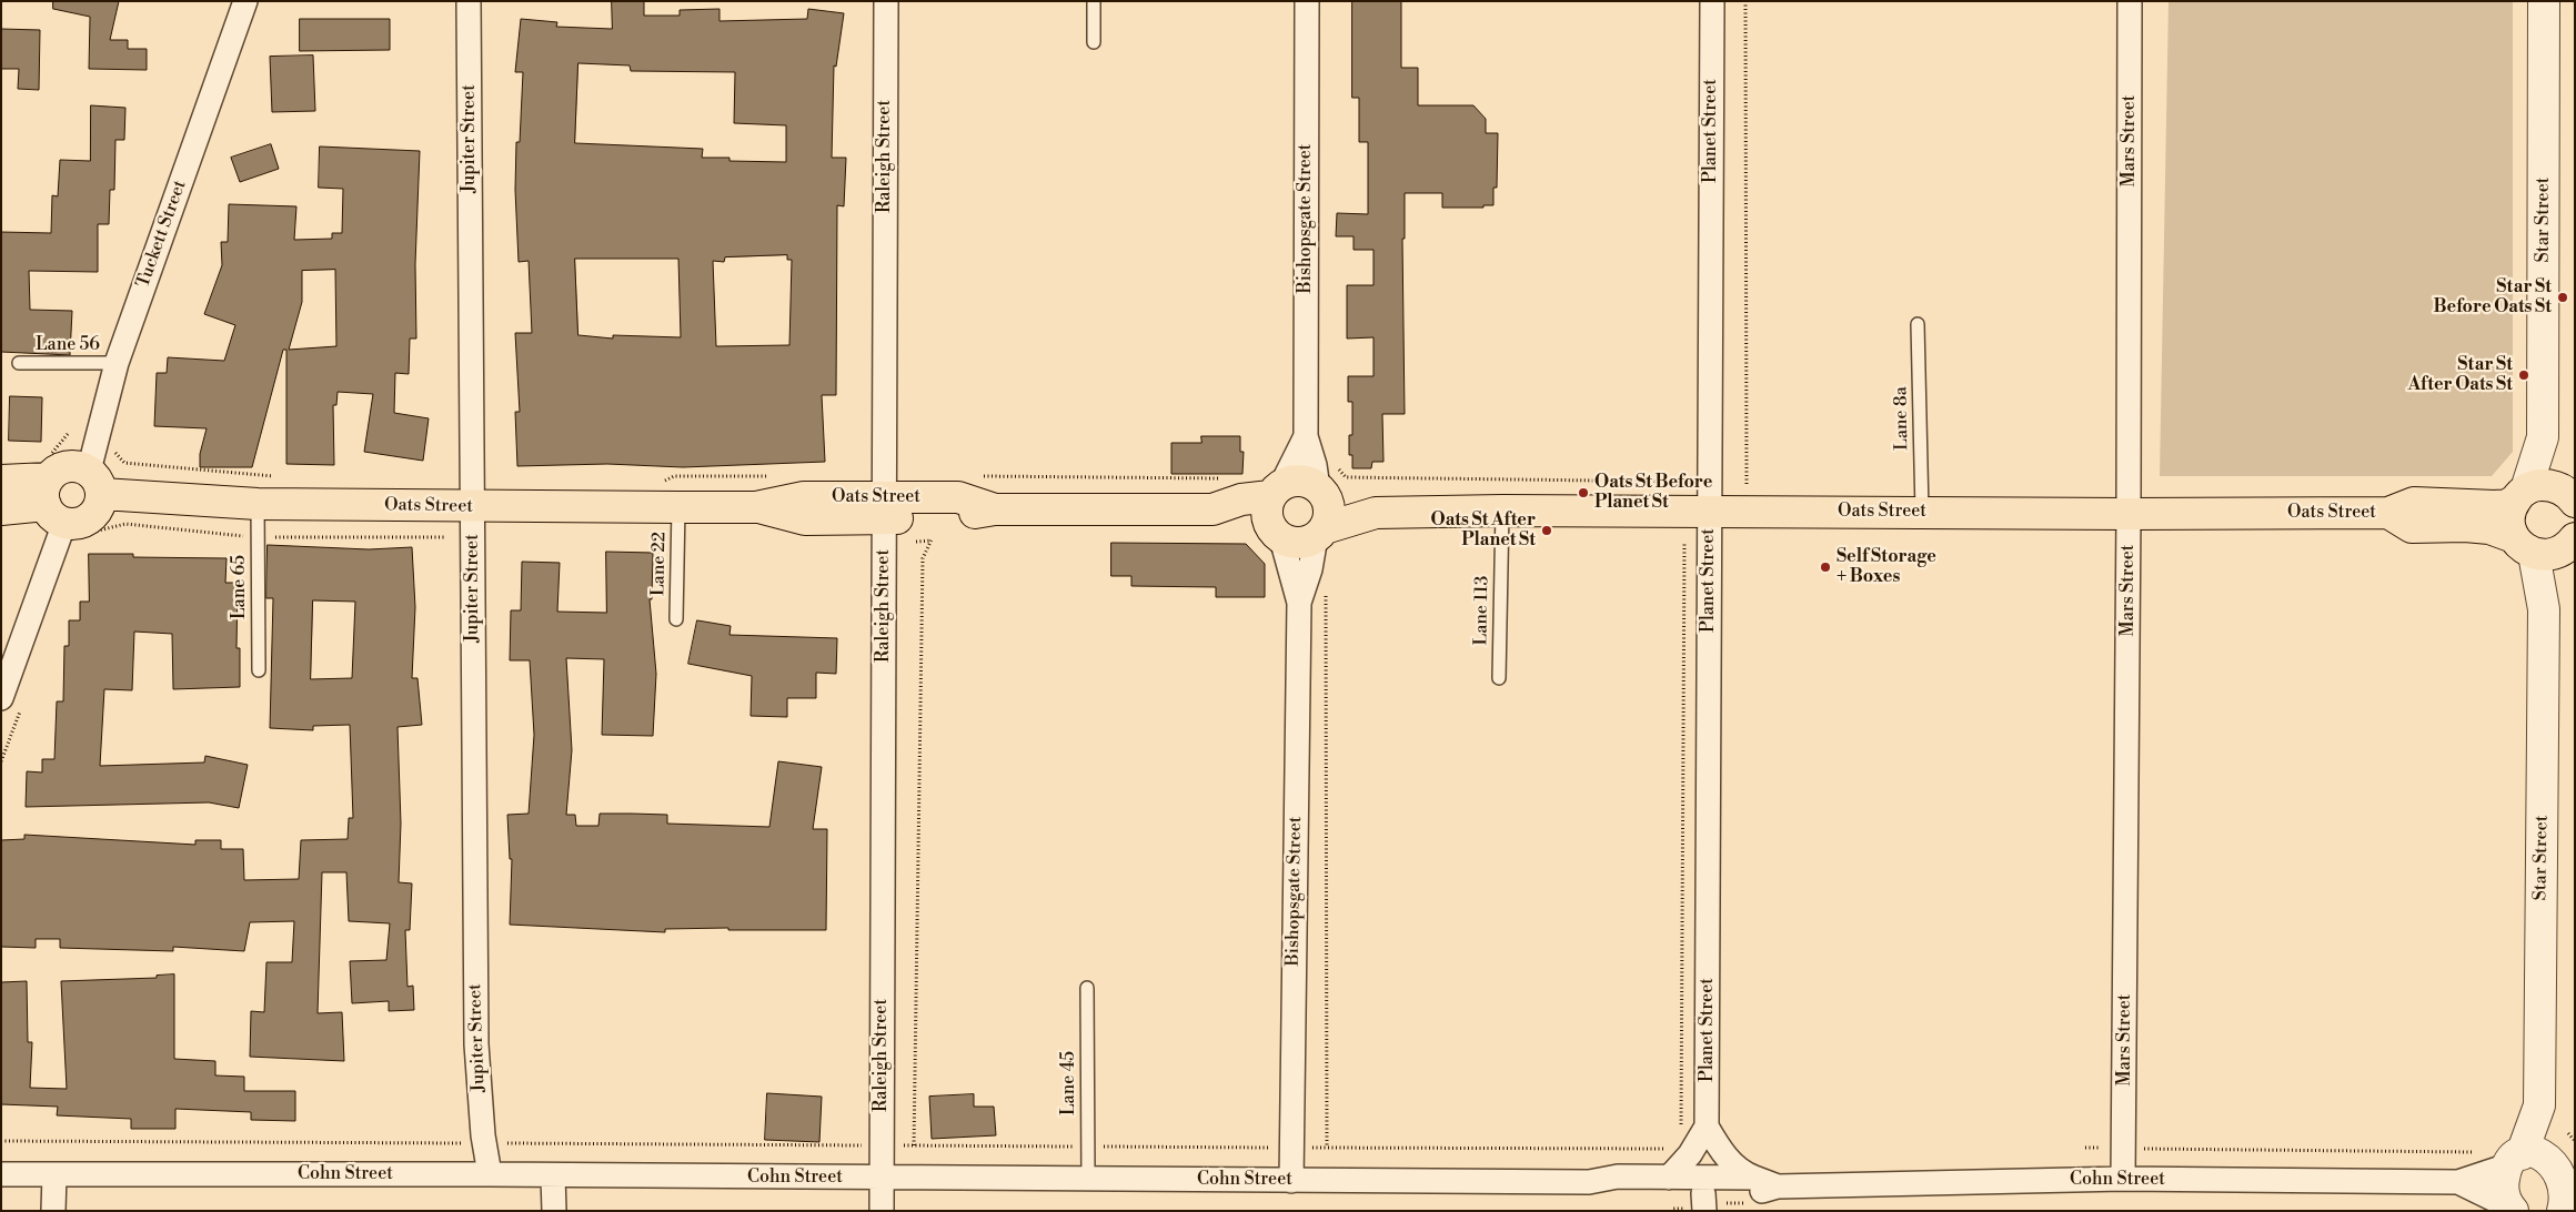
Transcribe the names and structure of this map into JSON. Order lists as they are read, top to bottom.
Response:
{
  "streets": {
    "main road": ["Oats Street"],
    "street": [
      "Planet Street",
      "Jupiter Street",
      "Mars Street",
      "Raleigh Street",
      "Bishopsgate Street",
      "Star Street",
      "Tuckett Street",
      "Cohn Street"
    ],
    "lane": [
      "Lane 56",
      "Lane 8a",
      "Lane 22",
      "Lane 65",
      "Lane 113",
      "Lane 45"
    ]
  },
  "crossings": [
    ["Planet Street", "Oats Street"],
    ["Jupiter Street", "Oats Street"],
    ["Jupiter Street", "Cohn Street"],
    ["Mars Street", "Oats Street"],
    ["Mars Street", "Cohn Street"],
    ["Raleigh Street", "Oats Street"],
    ["Raleigh Street", "Cohn Street"],
    ["Bishopsgate Street", "Oats Street"],
    ["Bishopsgate Street", "Cohn Street"],
    ["Star Street", "Oats Street"],
    ["Star Street", "Cohn Street"],
    ["Tuckett Street", "Lane 56"],
    ["Tuckett Street", "Oats Street"],
    ["Lane 8a", "Oats Street"],
    ["Oats Street", "Lane 22"],
    ["Oats Street", "Lane 65"],
    ["Oats Street", "Lane 113"],
    ["Lane 45", "Cohn Street"]
  ],
  "places": [
    "Star St Before Oats St",
    "Star St After Oats St",
    "Oats St Before Planet St",
    "Oats St After Planet St",
    "Self Storage + Boxes"
  ]
}
